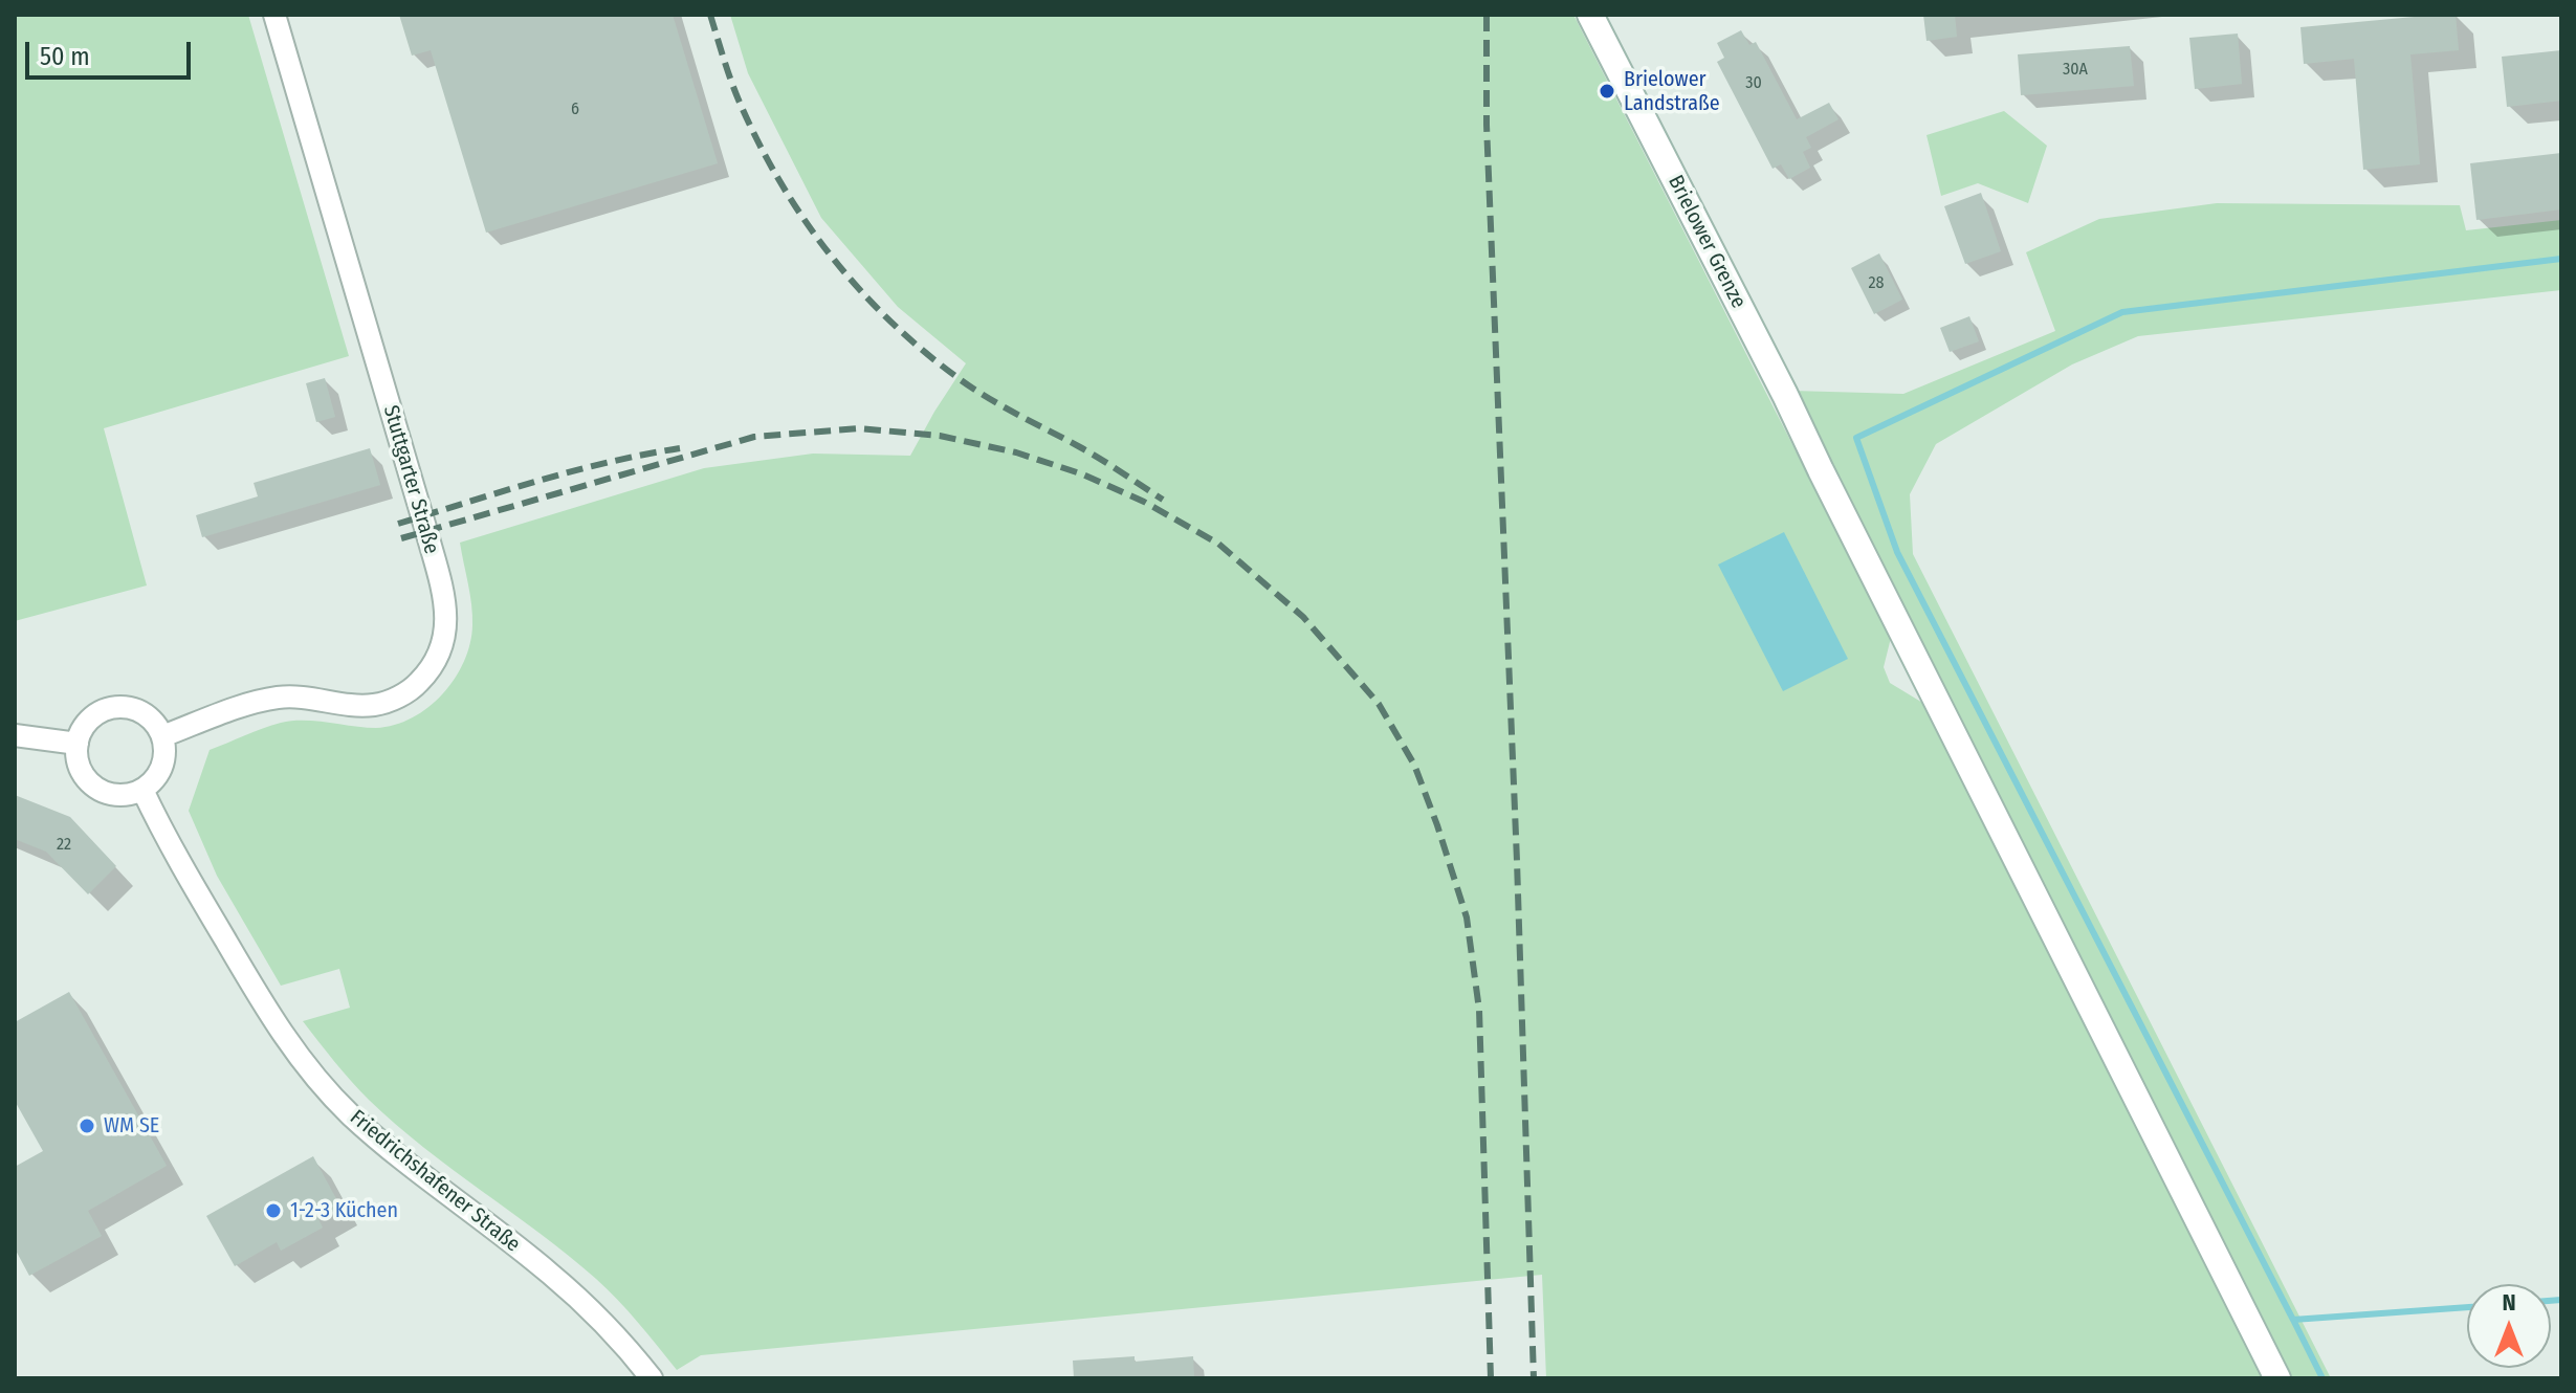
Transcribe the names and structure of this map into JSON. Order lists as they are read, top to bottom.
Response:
{
  "streets": {
    "main road": ["Brielower Grenze"],
    "street": ["Stuttgarter Straße", "Friedrichshafener Straße"]
  },
  "crossings": [
    ["Stuttgarter Straße", "Friedrichshafener Straße"]
  ],
  "places": ["Brielower Landstraße", "WM SE", "1-2-3 Küchen"],
  "house_numbers": [
    "30A",
    "30",
    "6",
    "28",
    "22"
  ],
  "scale_bar": "50 m",
  "north": "top"
}
